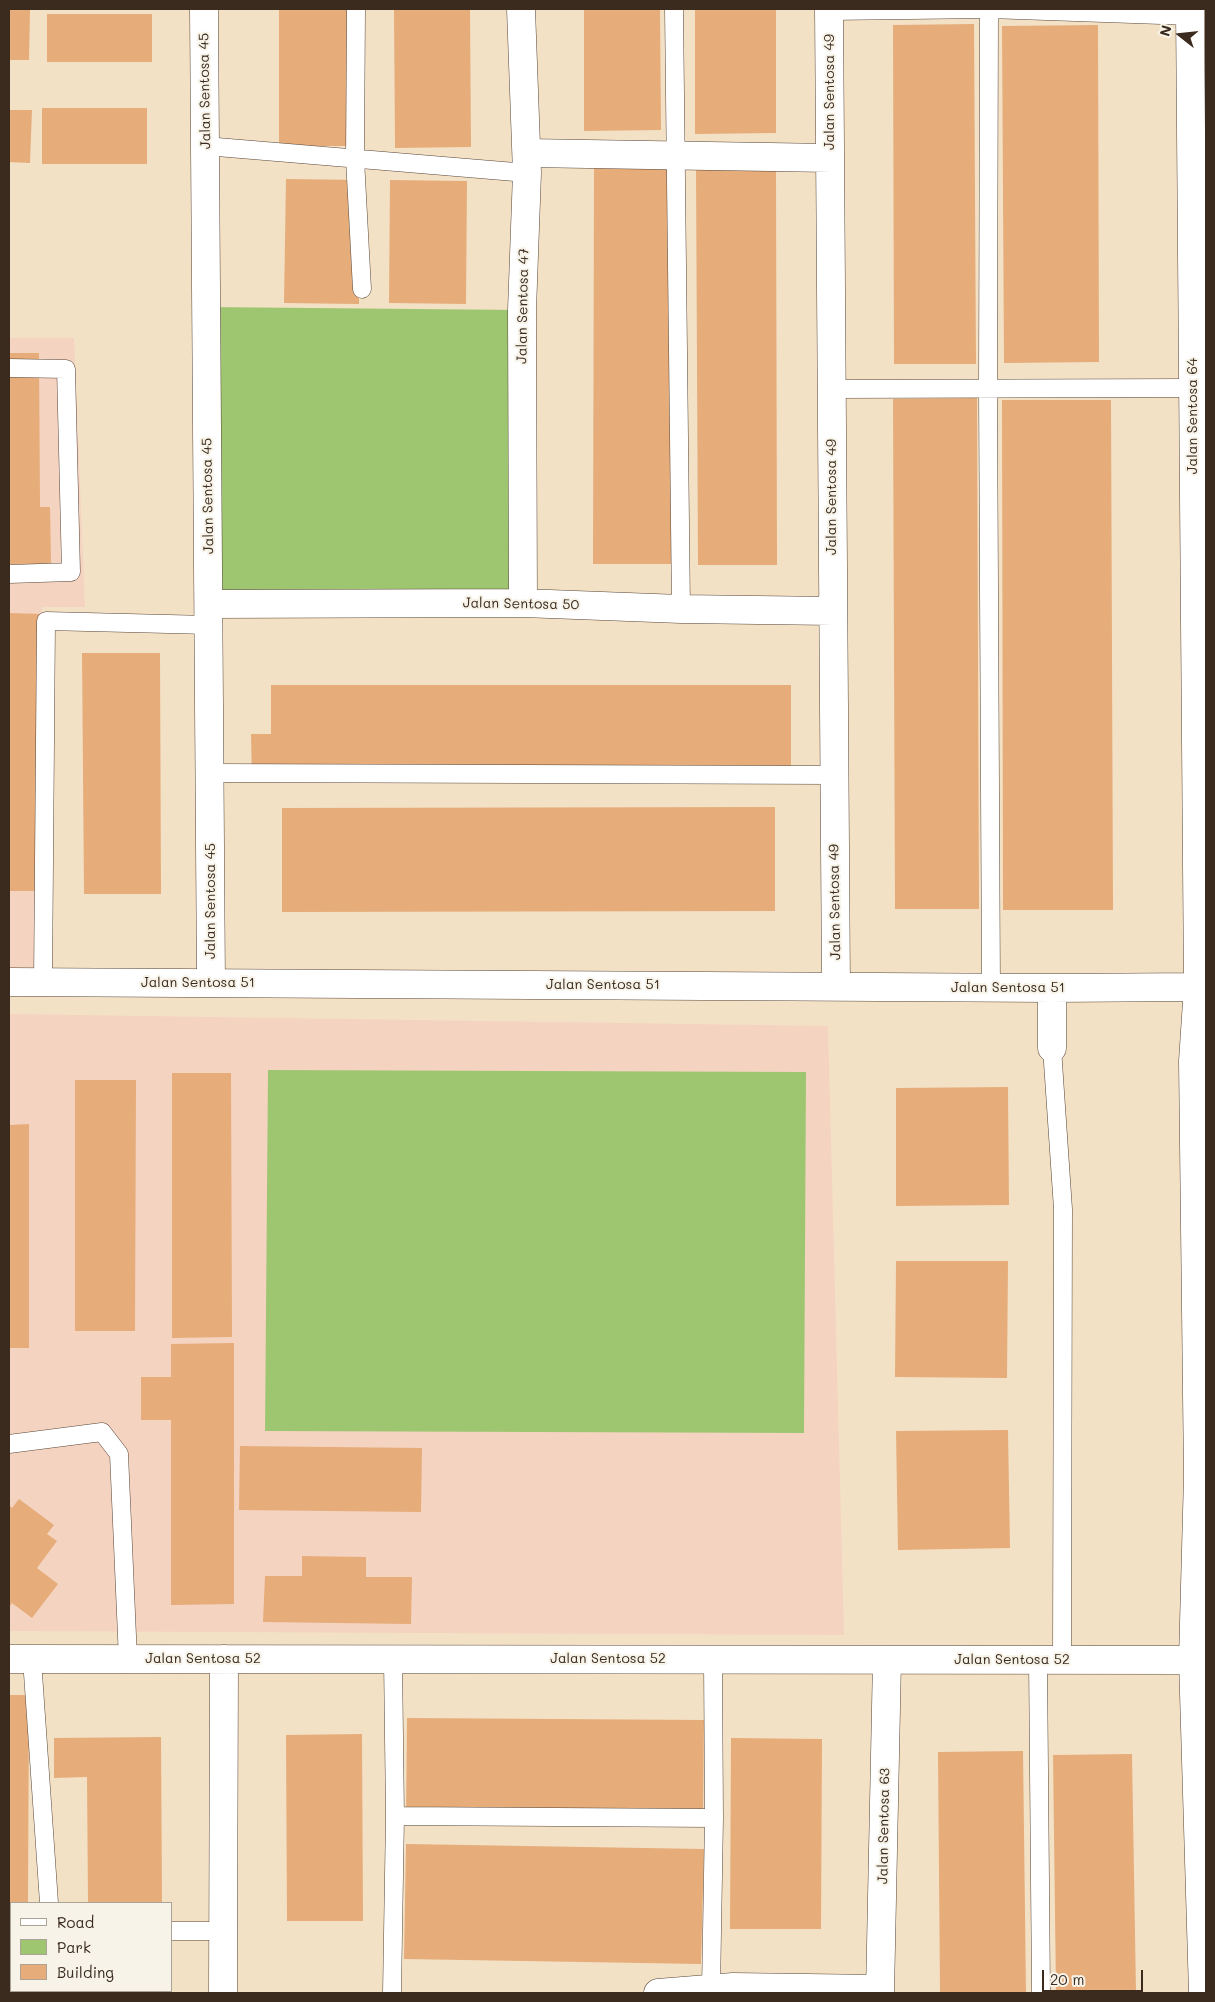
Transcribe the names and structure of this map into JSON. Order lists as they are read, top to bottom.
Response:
{
  "streets": {
    "street": [
      "Jalan Sentosa 45",
      "Jalan Sentosa 49",
      "Jalan Sentosa 47",
      "Jalan Sentosa 64",
      "Jalan Sentosa 50",
      "Jalan Sentosa 51",
      "Jalan Sentosa 52",
      "Jalan Sentosa 63"
    ]
  },
  "crossings": [
    ["Jalan Sentosa 45", "Jalan Sentosa 50"],
    ["Jalan Sentosa 45", "Jalan Sentosa 51"],
    ["Jalan Sentosa 49", "Jalan Sentosa 50"],
    ["Jalan Sentosa 49", "Jalan Sentosa 51"],
    ["Jalan Sentosa 47", "Jalan Sentosa 50"],
    ["Jalan Sentosa 64", "Jalan Sentosa 51"],
    ["Jalan Sentosa 64", "Jalan Sentosa 52"],
    ["Jalan Sentosa 52", "Jalan Sentosa 63"]
  ],
  "legend": ["Road", "Park", "Building"],
  "scale_bar": "20 m",
  "north": "left"
}
